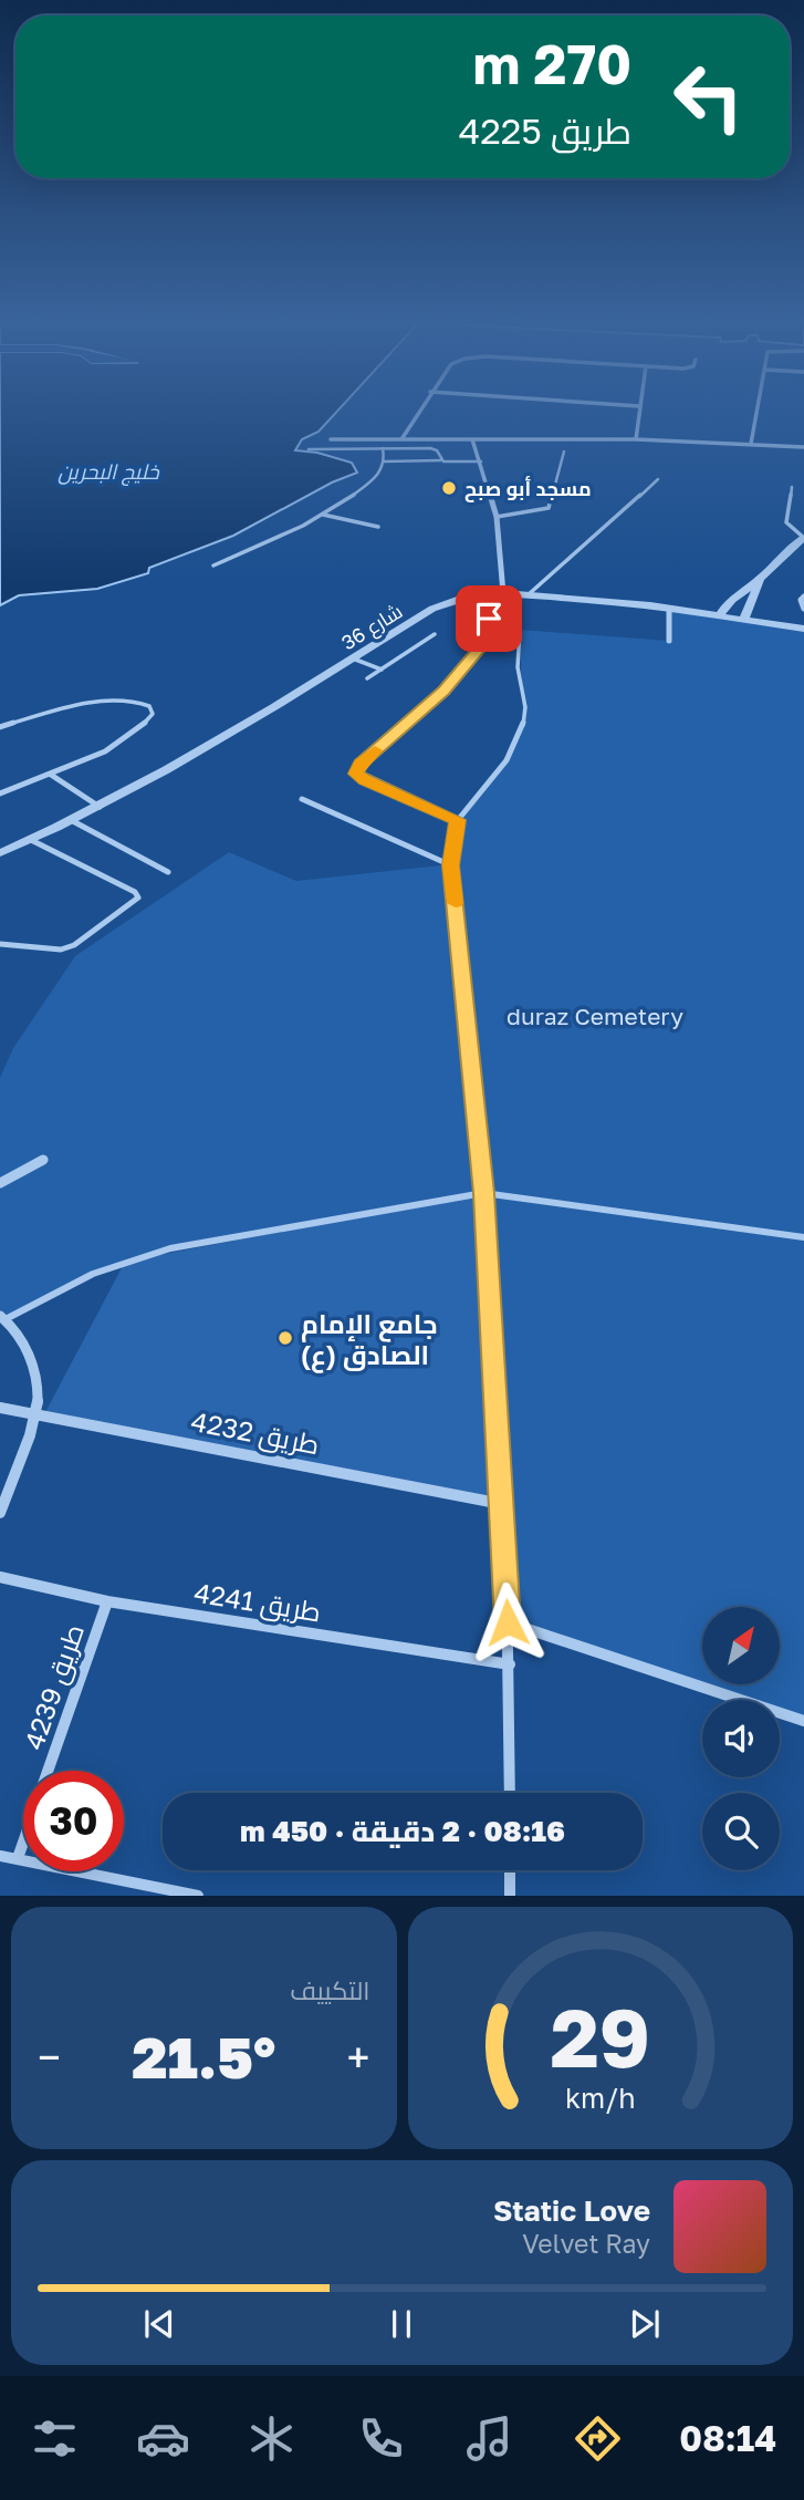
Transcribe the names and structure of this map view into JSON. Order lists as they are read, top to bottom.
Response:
{
  "streets": {
    "street": [
      "شارع 36",
      "طريق 4232",
      "طريق 4241",
      "طريق 4239"
    ]
  },
  "crossings": [
    ["طريق 4241", "طريق 4239"]
  ],
  "water": ["خليج البحرين"],
  "parks": ["duraz Cemetery"],
  "places": ["مسجد أبو صبح", "جامع الإمام الصادق (ع)"],
  "north": "top right",
  "page": {
    "turn": ["270 m", "طريق 4225"],
    "limit": "30",
    "trip": "08:16 · 2 دقيقة · 450 m",
    "tile": "التكييف",
    "heat": ["−", "21.5°", "+"],
    "song": ["Static Love", "Velvet Ray"],
    "tabs": "08:14",
    "gauge": ["29", "km/h"]
  }
}
